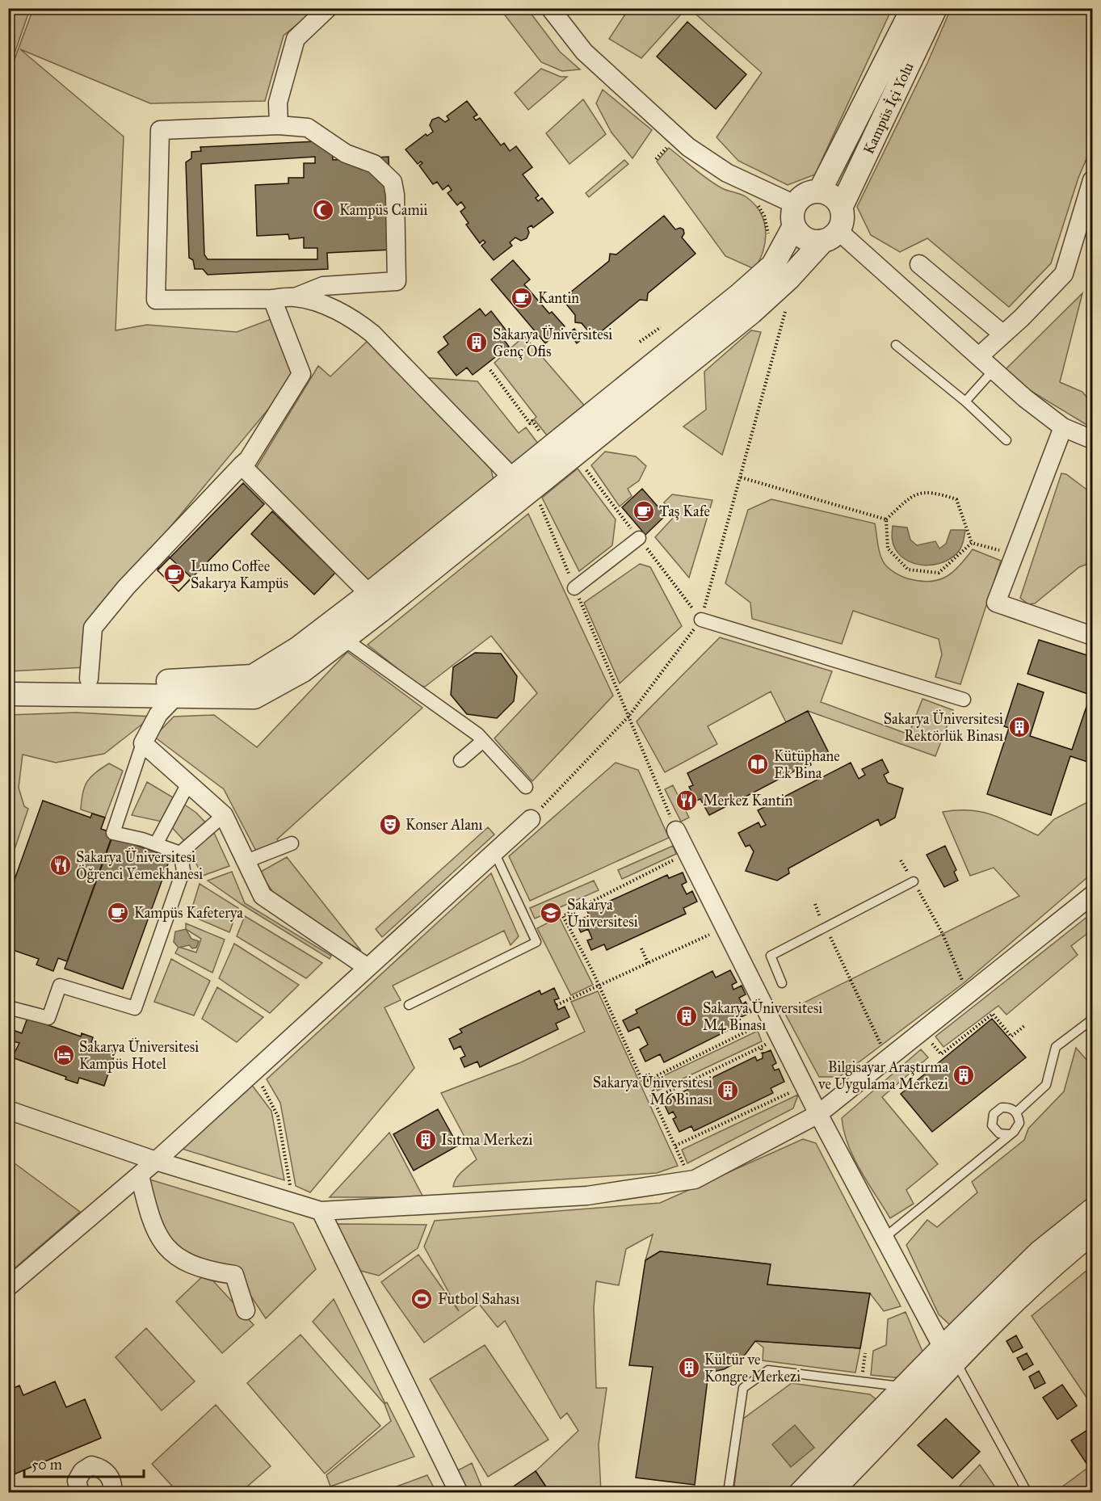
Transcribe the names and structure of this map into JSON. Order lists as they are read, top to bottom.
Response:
{
  "streets": {
    "street": ["Kampüs İçi Yolu"]
  },
  "places": {
    "mosque": ["Kampüs Camii"],
    "cafe": [
      "Kantin",
      "Taş Kafe",
      "Lumo Coffee Sakarya Kampüs",
      "Kampüs Kafeterya"
    ],
    "building": [
      "Sakarya Üniversitesi Genç Ofis",
      "Sakarya Üniversitesi Rektörlük Binası",
      "Sakarya Üniversitesi M4 Binası",
      "Bilgisayar Araştırma ve Uygulama Merkezi",
      "Sakarya Üniversitesi M6 Binası",
      "Isıtma Merkezi",
      "Kültür ve Kongre Merkezi"
    ],
    "library": ["Kütüphane Ek Bina"],
    "restaurant": ["Merkez Kantin", "Sakarya Üniversitesi Öğrenci Yemekhanesi"],
    "theatre": ["Konser Alanı"],
    "school or university": ["Sakarya Üniversitesi"],
    "hotel": ["Sakarya Üniversitesi Kampüs Hotel"],
    "sports": ["Futbol Sahası"]
  },
  "scale_bar": "50 m"
}
